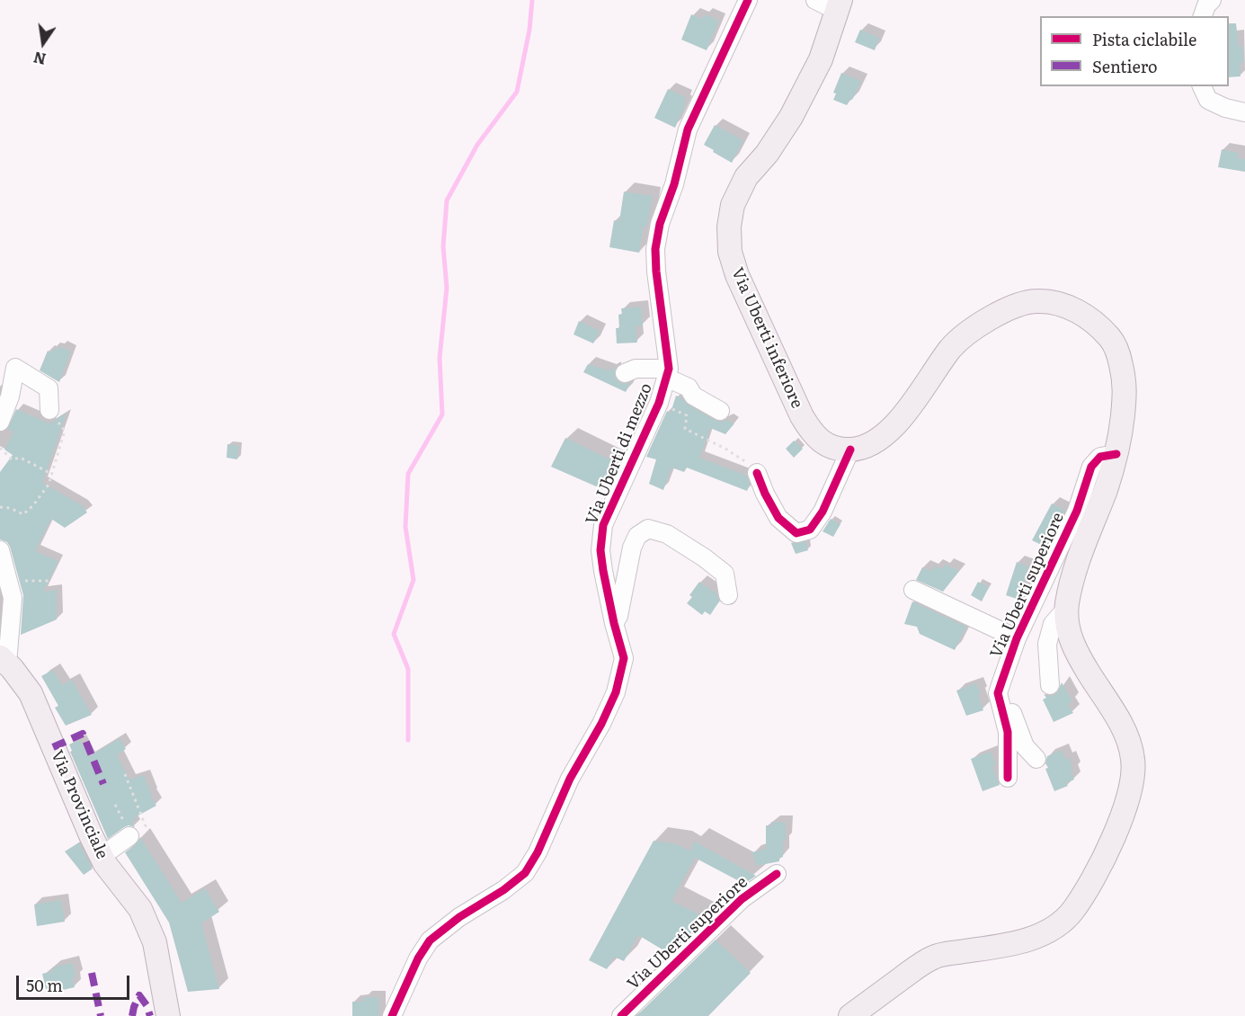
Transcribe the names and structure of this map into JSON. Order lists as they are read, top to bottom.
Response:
{
  "streets": {
    "main road": ["Via Uberti inferiore", "Via Uberti superiore", "Via Provinciale"],
    "street": ["Via Uberti di mezzo"]
  },
  "crossings": [
    ["Via Uberti inferiore", "Via Uberti superiore"]
  ],
  "legend": ["Pista ciclabile", "Sentiero"],
  "scale_bar": "50 m",
  "north": "bottom"
}
